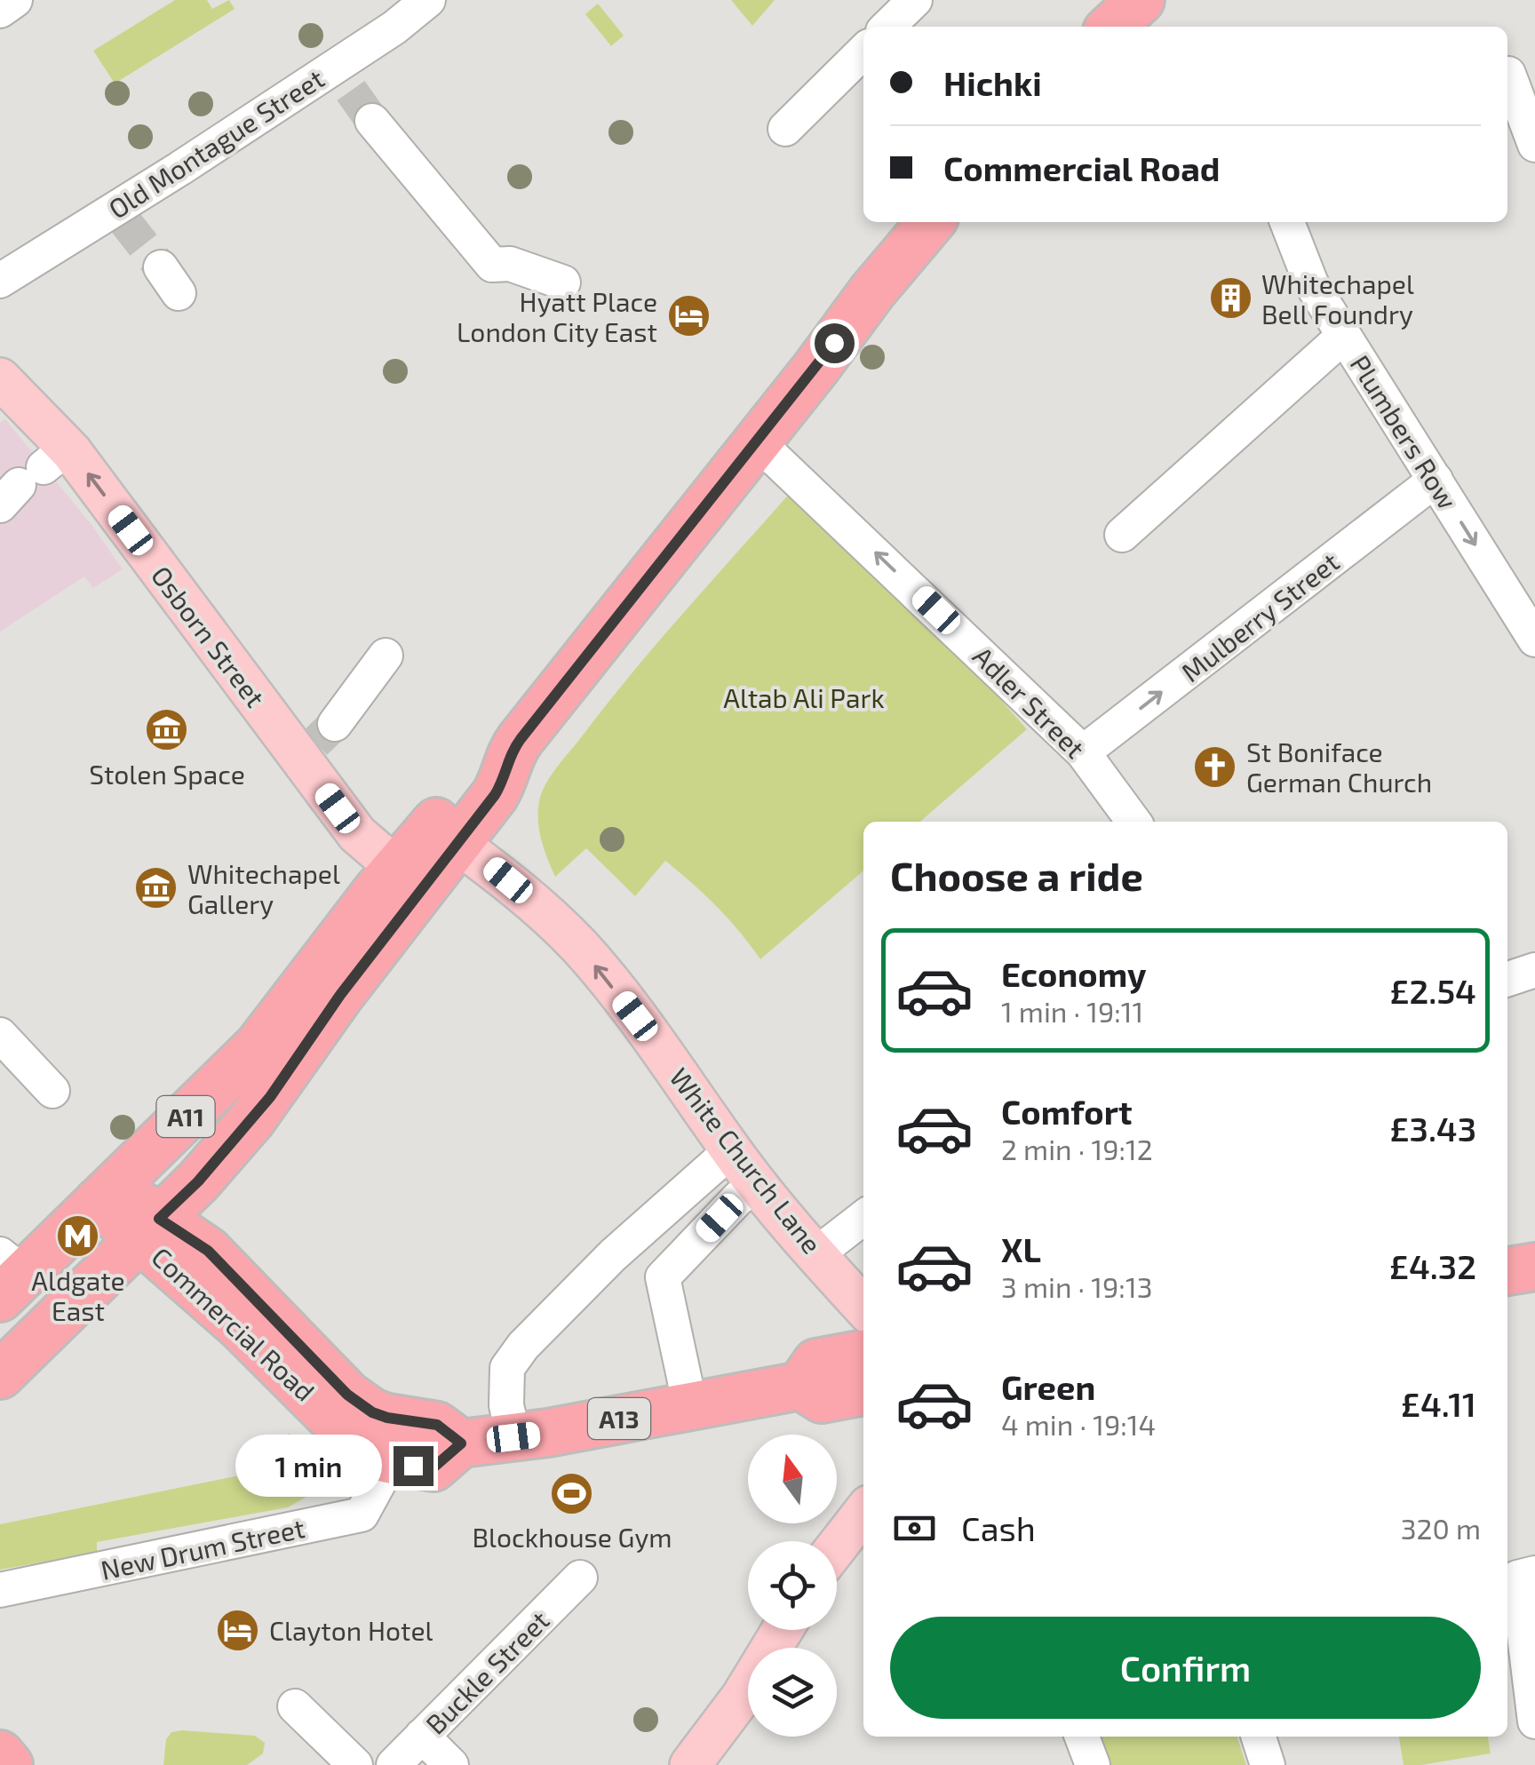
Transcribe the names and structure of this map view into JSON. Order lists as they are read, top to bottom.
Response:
{
  "streets": {
    "highway": ["A11", "Commercial Road", "A13"],
    "main road": ["Osborn Street", "White Church Lane"],
    "street": [
      "Old Montague Street",
      "Plumbers Row",
      "Mulberry Street",
      "Adler Street",
      "New Drum Street",
      "Buckle Street"
    ]
  },
  "crossings": [
    ["Plumbers Row", "Mulberry Street"],
    ["Mulberry Street", "Adler Street"],
    ["Osborn Street", "A11"],
    ["Adler Street", "A11"],
    ["A11", "White Church Lane"],
    ["A11", "Commercial Road"]
  ],
  "one_way": [
    "Plumbers Row",
    "Osborn Street",
    "Adler Street",
    "White Church Lane"
  ],
  "parks": ["Altab Ali Park"],
  "places": {
    "building": ["Whitechapel Bell Foundry"],
    "hotel": ["Hyatt Place London City East", "Clayton Hotel"],
    "museum": ["Stolen Space", "Whitechapel Gallery"],
    "church": ["St Boniface German Church"],
    "metro station": ["Aldgate East"],
    "sports": ["Blockhouse Gym"]
  },
  "north": "top",
  "page": {
    "banner": ["Hichki", "Commercial Road"],
    "heading": "Choose a ride",
    "list": [
      {
        "name": "Economy",
        "note": "1 min · 19:11",
        "value": "£2.54"
      },
      {
        "name": "Comfort",
        "note": "2 min · 19:12",
        "value": "£3.43"
      },
      {
        "name": "XL",
        "note": "3 min · 19:13",
        "value": "£4.32"
      },
      {
        "name": "Green",
        "note": "4 min · 19:14",
        "value": "£4.11"
      }
    ],
    "bubble": "1 min",
    "pay": ["Cash", "320 m"],
    "buttons": "Confirm"
  }
}
